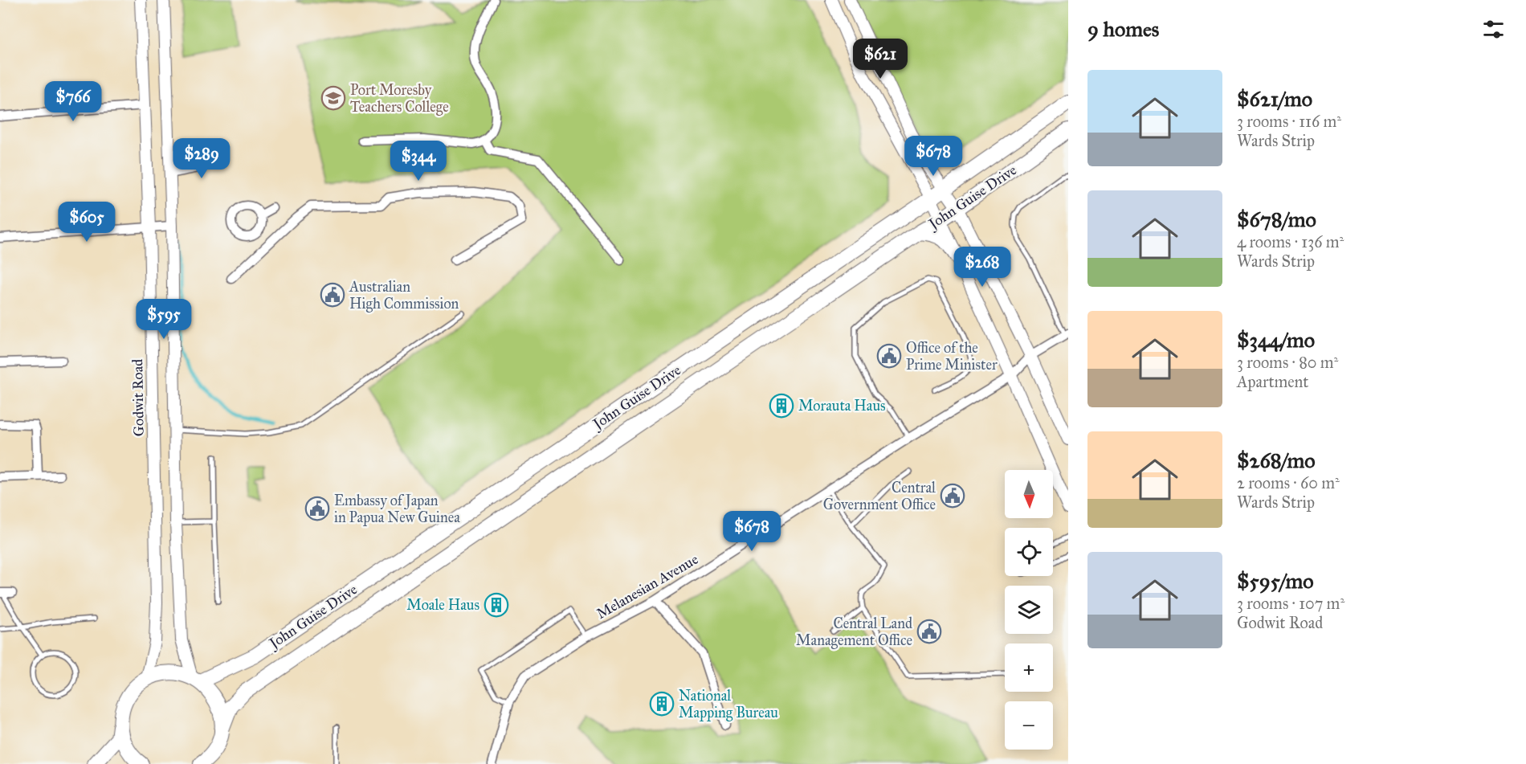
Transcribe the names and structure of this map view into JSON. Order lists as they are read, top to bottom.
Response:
{
  "streets": {
    "highway": ["John Guise Drive"],
    "main road": ["Godwit Road"],
    "street": ["Melanesian Avenue"]
  },
  "places": {
    "school or university": ["Port Moresby Teachers College"],
    "public building": [
      "Australian High Commission",
      "Office of the Prime Minister",
      "Central Government Office",
      "Embassy of Japan in Papua New Guinea",
      "Central Land Management Office"
    ],
    "building": ["Morauta Haus", "Moale Haus", "National Mapping Bureau"]
  },
  "north": "bottom",
  "page": {
    "heading": "9 homes",
    "price": [
      "$621",
      "$766",
      "$678",
      "$289",
      "$344",
      "$605",
      "$268",
      "$595",
      "$678"
    ],
    "list": [
      {
        "name": "$621/mo",
        "note": "3 rooms · 116 m² · Wards Strip"
      },
      {
        "name": "$678/mo",
        "note": "4 rooms · 136 m² · Wards Strip"
      },
      {
        "name": "$344/mo",
        "note": "3 rooms · 80 m² · Apartment"
      },
      {
        "name": "$268/mo",
        "note": "2 rooms · 60 m² · Wards Strip"
      },
      {
        "name": "$595/mo",
        "note": "3 rooms · 107 m² · Godwit Road"
      }
    ],
    "map_buttons": ["+", "−"]
  }
}
